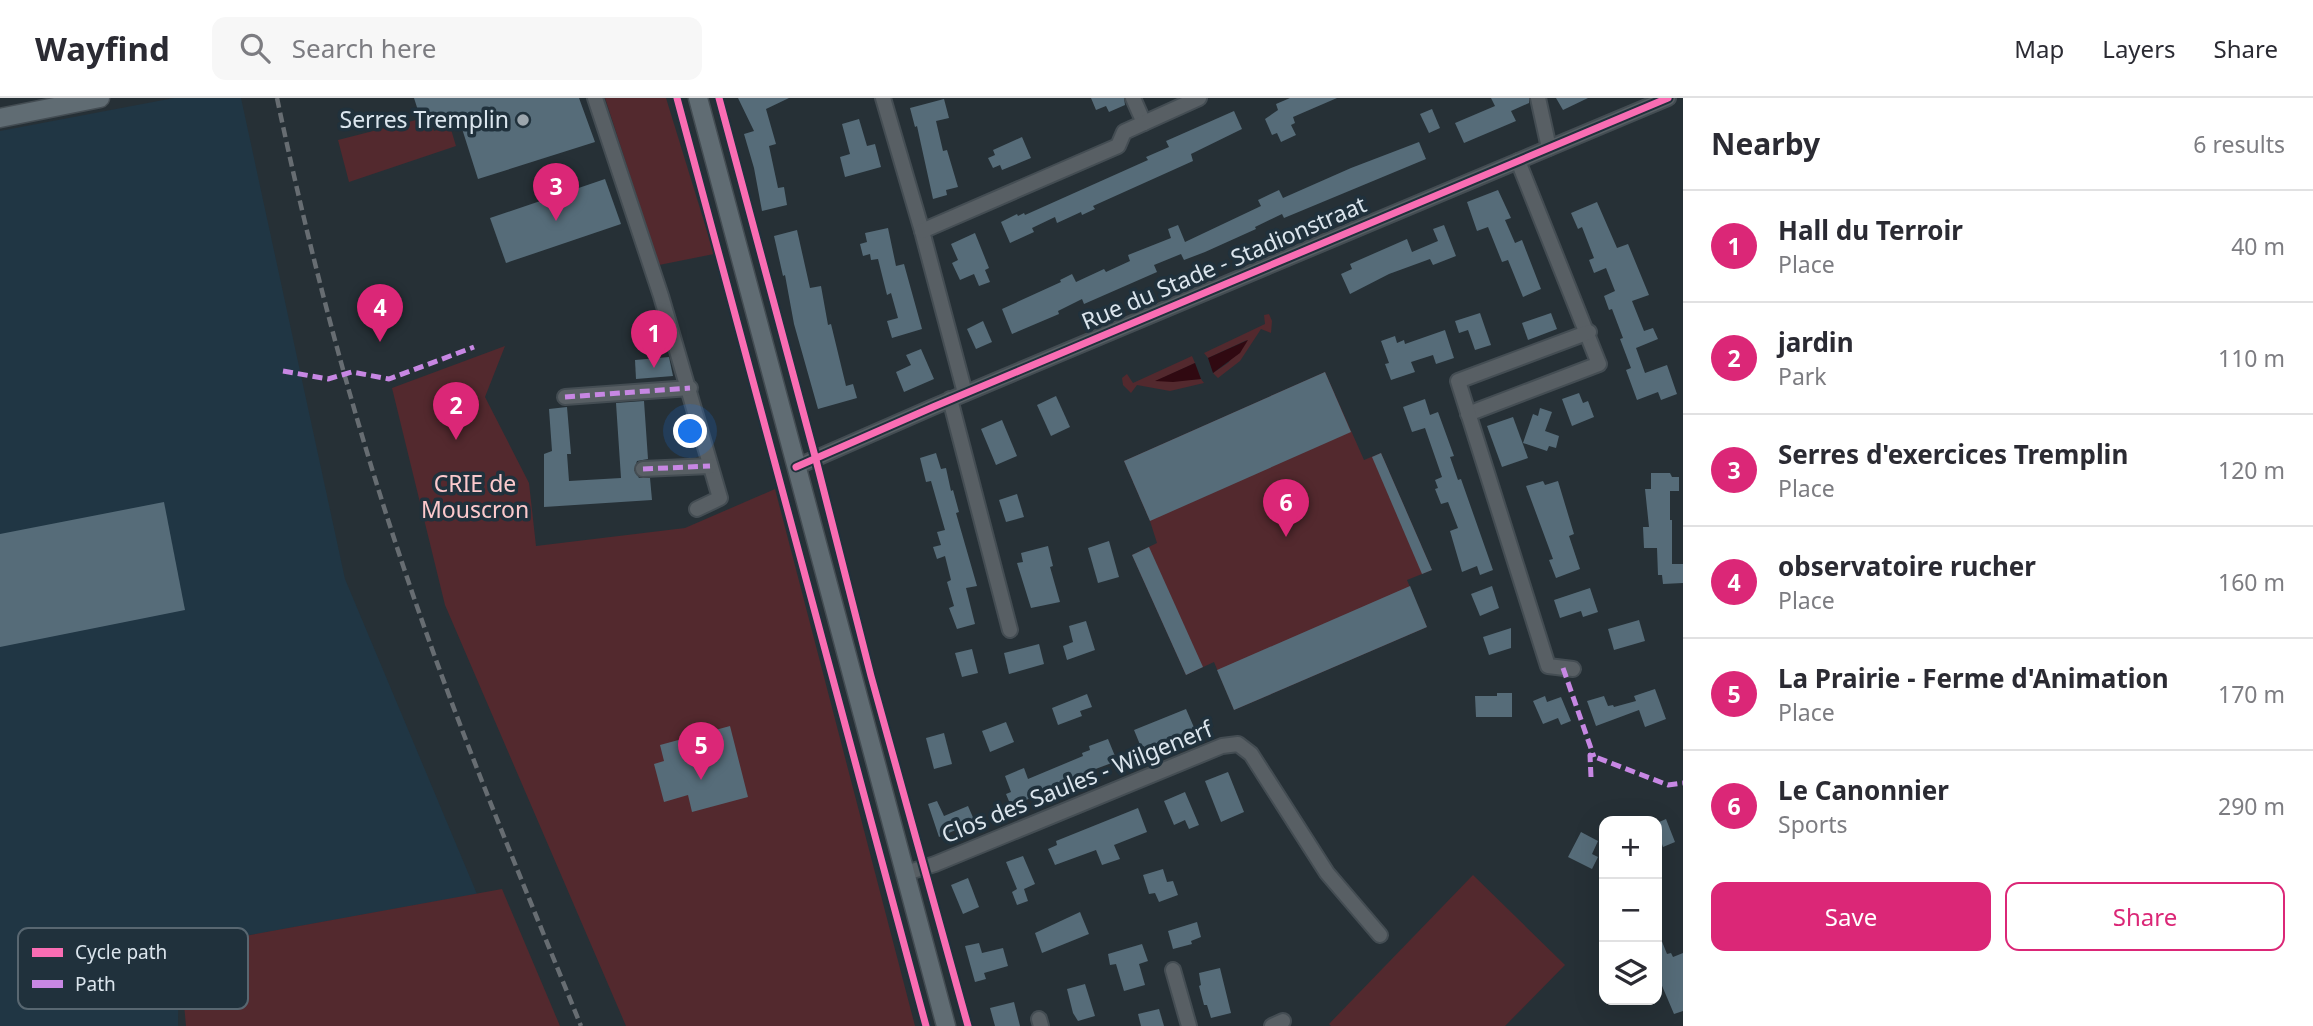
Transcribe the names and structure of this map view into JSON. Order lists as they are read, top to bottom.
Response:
{
  "streets": {
    "street": ["Rue du Stade - Stadionstraat", "Clos des Saules - Wilgenerf"]
  },
  "parks": ["CRIE de Mouscron"],
  "places": ["Serres Tremplin"],
  "legend": ["Cycle path", "Path"],
  "page": {
    "header": "Wayfind",
    "search": "Search here",
    "nav": ["Map", "Layers", "Share"],
    "heading": ["Nearby", "6 results"],
    "pins": [
      "3",
      "4",
      "1",
      "2",
      "6",
      "5"
    ],
    "list": [
      {
        "mark": "1",
        "name": "Hall du Terroir",
        "note": "Place",
        "value": "40 m"
      },
      {
        "mark": "2",
        "name": "jardin",
        "note": "Park",
        "value": "110 m"
      },
      {
        "mark": "3",
        "name": "Serres d'exercices Tremplin",
        "note": "Place",
        "value": "120 m"
      },
      {
        "mark": "4",
        "name": "observatoire rucher",
        "note": "Place",
        "value": "160 m"
      },
      {
        "mark": "5",
        "name": "La Prairie - Ferme d'Animation",
        "note": "Place",
        "value": "170 m"
      },
      {
        "mark": "6",
        "name": "Le Canonnier",
        "note": "Sports",
        "value": "290 m"
      }
    ],
    "map_buttons": ["+", "−"],
    "buttons": ["Save", "Share"]
  }
}
